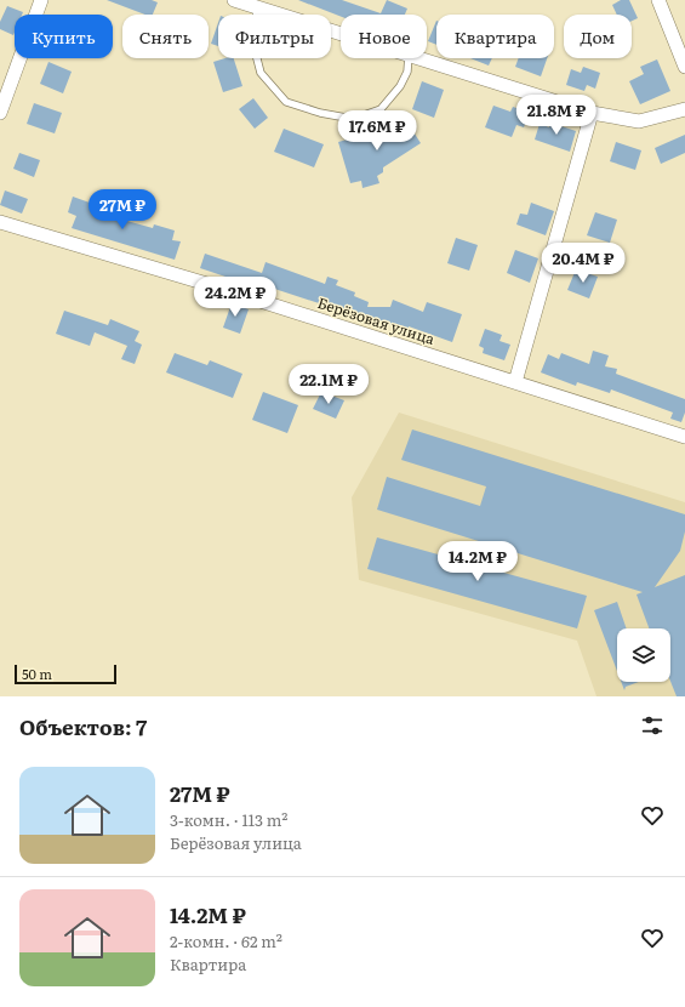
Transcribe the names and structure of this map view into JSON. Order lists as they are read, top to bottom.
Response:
{
  "streets": {
    "street": ["Берёзовая улица"]
  },
  "scale_bar": "50 m",
  "page": {
    "chip": [
      "Купить",
      "Снять",
      "Фильтры",
      "Новое",
      "Квартира",
      "Дом"
    ],
    "price": [
      "21.8M ₽",
      "17.6M ₽",
      "27M ₽",
      "20.4M ₽",
      "24.2M ₽",
      "22.1M ₽",
      "14.2M ₽"
    ],
    "scale": "50 m",
    "heading": "Объектов: 7",
    "list": [
      {
        "name": "27M ₽",
        "note": "3-комн. · 113 m² · Берёзовая улица"
      },
      {
        "name": "14.2M ₽",
        "note": "2-комн. · 62 m² · Квартира"
      }
    ]
  }
}
